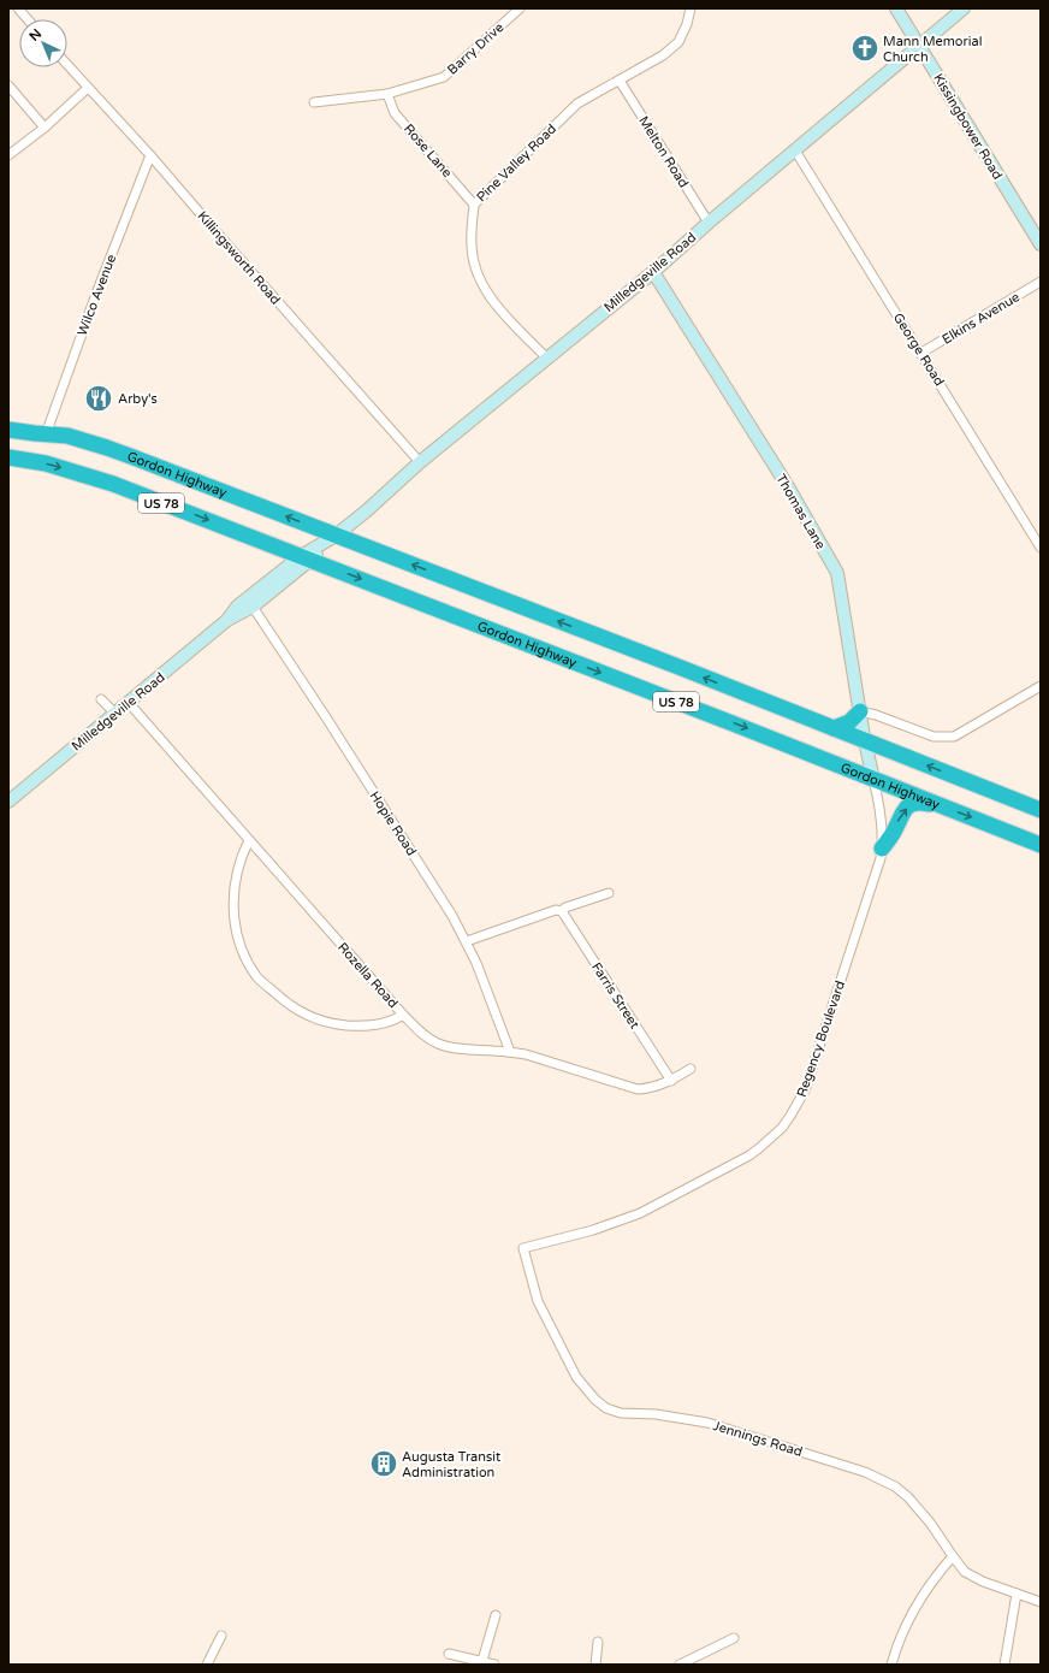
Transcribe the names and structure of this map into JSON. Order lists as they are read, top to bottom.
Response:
{
  "streets": {
    "highway": ["Gordon Highway", "US 78"],
    "street": [
      "Barry Drive",
      "Kissingbower Road",
      "Rose Lane",
      "Melton Road",
      "Pine Valley Road",
      "Killingsworth Road",
      "Milledgeville Road",
      "Wilco Avenue",
      "Elkins Avenue",
      "George Road",
      "Thomas Lane",
      "Hopie Road",
      "Rozella Road",
      "Farris Street",
      "Regency Boulevard",
      "Jennings Road"
    ]
  },
  "crossings": [
    ["Barry Drive", "Rose Lane"],
    ["Kissingbower Road", "Milledgeville Road"],
    ["Rose Lane", "Pine Valley Road"],
    ["Melton Road", "Pine Valley Road"],
    ["Melton Road", "Milledgeville Road"],
    ["Pine Valley Road", "Milledgeville Road"],
    ["Killingsworth Road", "Milledgeville Road"],
    ["Killingsworth Road", "Wilco Avenue"],
    ["Milledgeville Road", "George Road"],
    ["Milledgeville Road", "Gordon Highway"],
    ["Milledgeville Road", "Thomas Lane"],
    ["Milledgeville Road", "Hopie Road"],
    ["Milledgeville Road", "Rozella Road"],
    ["Wilco Avenue", "Gordon Highway"],
    ["Elkins Avenue", "George Road"],
    ["Gordon Highway", "Thomas Lane"],
    ["Gordon Highway", "Regency Boulevard"],
    ["Thomas Lane", "Regency Boulevard"],
    ["Hopie Road", "Rozella Road"],
    ["Rozella Road", "Farris Street"],
    ["Regency Boulevard", "Jennings Road"]
  ],
  "places": {
    "church": ["Mann Memorial Church"],
    "restaurant": ["Arby's"],
    "building": ["Augusta Transit Administration"]
  },
  "north": "top left"
}
